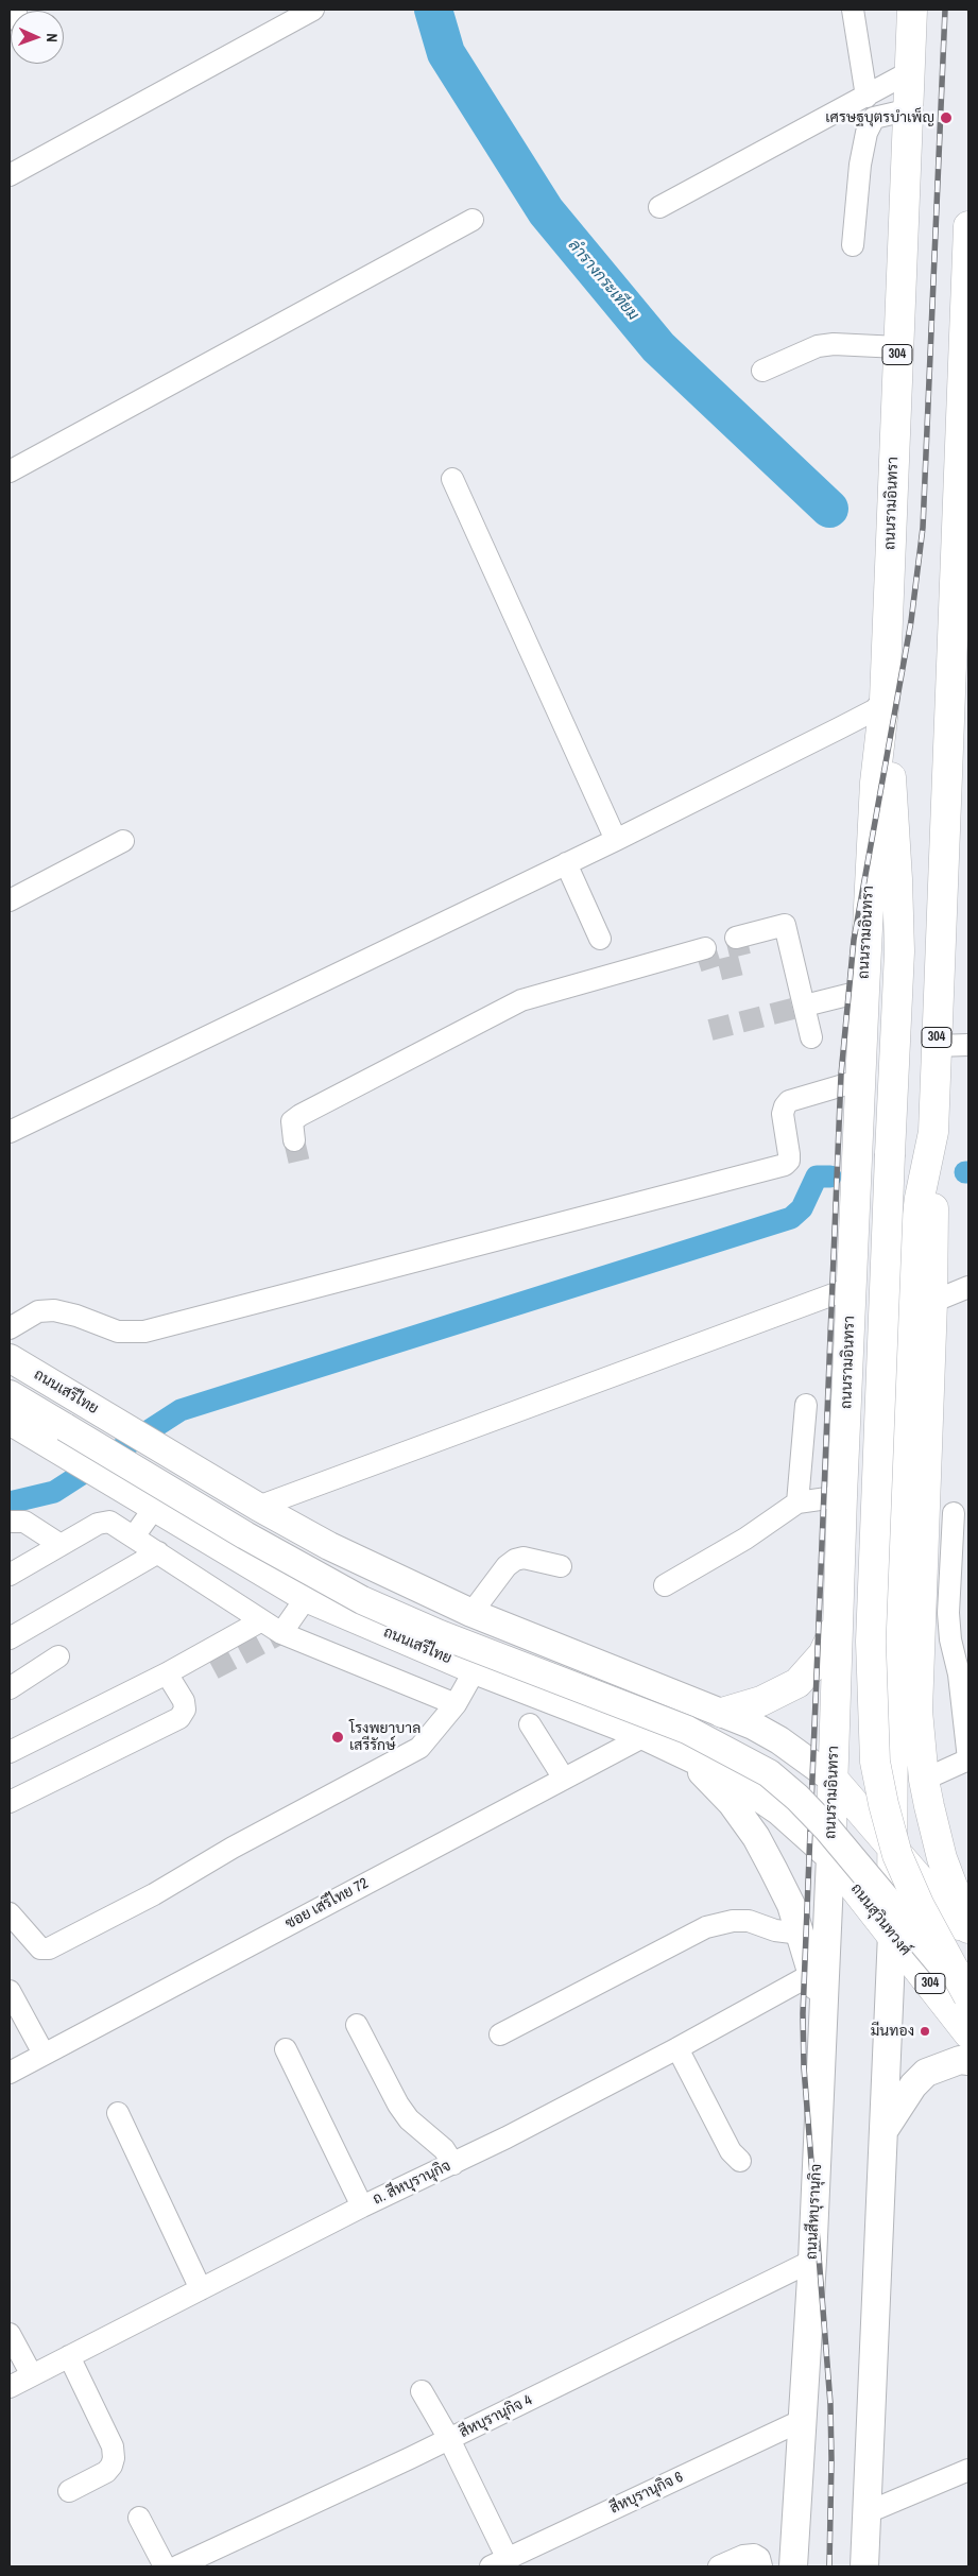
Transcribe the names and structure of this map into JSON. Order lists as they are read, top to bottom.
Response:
{
  "streets": {
    "highway": ["304", "ถนนรามอินทรา", "ถนนสุวินทวงศ์"],
    "main road": ["ถนนเสรีไทย", "ถนนสีหบุรานุกิจ"],
    "street": [
      "ซอย เสรีไทย 72",
      "ถ. สีหบุรานุกิจ",
      "สีหบุรานุกิจ 4",
      "สีหบุรานุกิจ 6"
    ]
  },
  "crossings": [
    ["304", "ถนนสุวินทวงศ์"],
    ["ถนนรามอินทรา", "ถนนเสรีไทย"],
    ["ถนนรามอินทรา", "ถนนสุวินทวงศ์"],
    ["ถนนรามอินทรา", "ถนนสีหบุรานุกิจ"],
    ["ถนนเสรีไทย", "ซอย เสรีไทย 72"],
    ["ถนนเสรีไทย", "ถนนสุวินทวงศ์"],
    ["ถนนเสรีไทย", "ถนนสีหบุรานุกิจ"],
    ["ถนนสุวินทวงศ์", "ถนนสีหบุรานุกิจ"],
    ["ถนนสีหบุรานุกิจ", "สีหบุรานุกิจ 4"],
    ["ถนนสีหบุรานุกิจ", "สีหบุรานุกิจ 6"]
  ],
  "water": ["ลำรางกระเทียม"],
  "places": ["เศรษฐบุตรบำเพ็ญ", "โรงพยาบาล เสรีรักษ์", "มีนทอง"],
  "north": "right"
}
